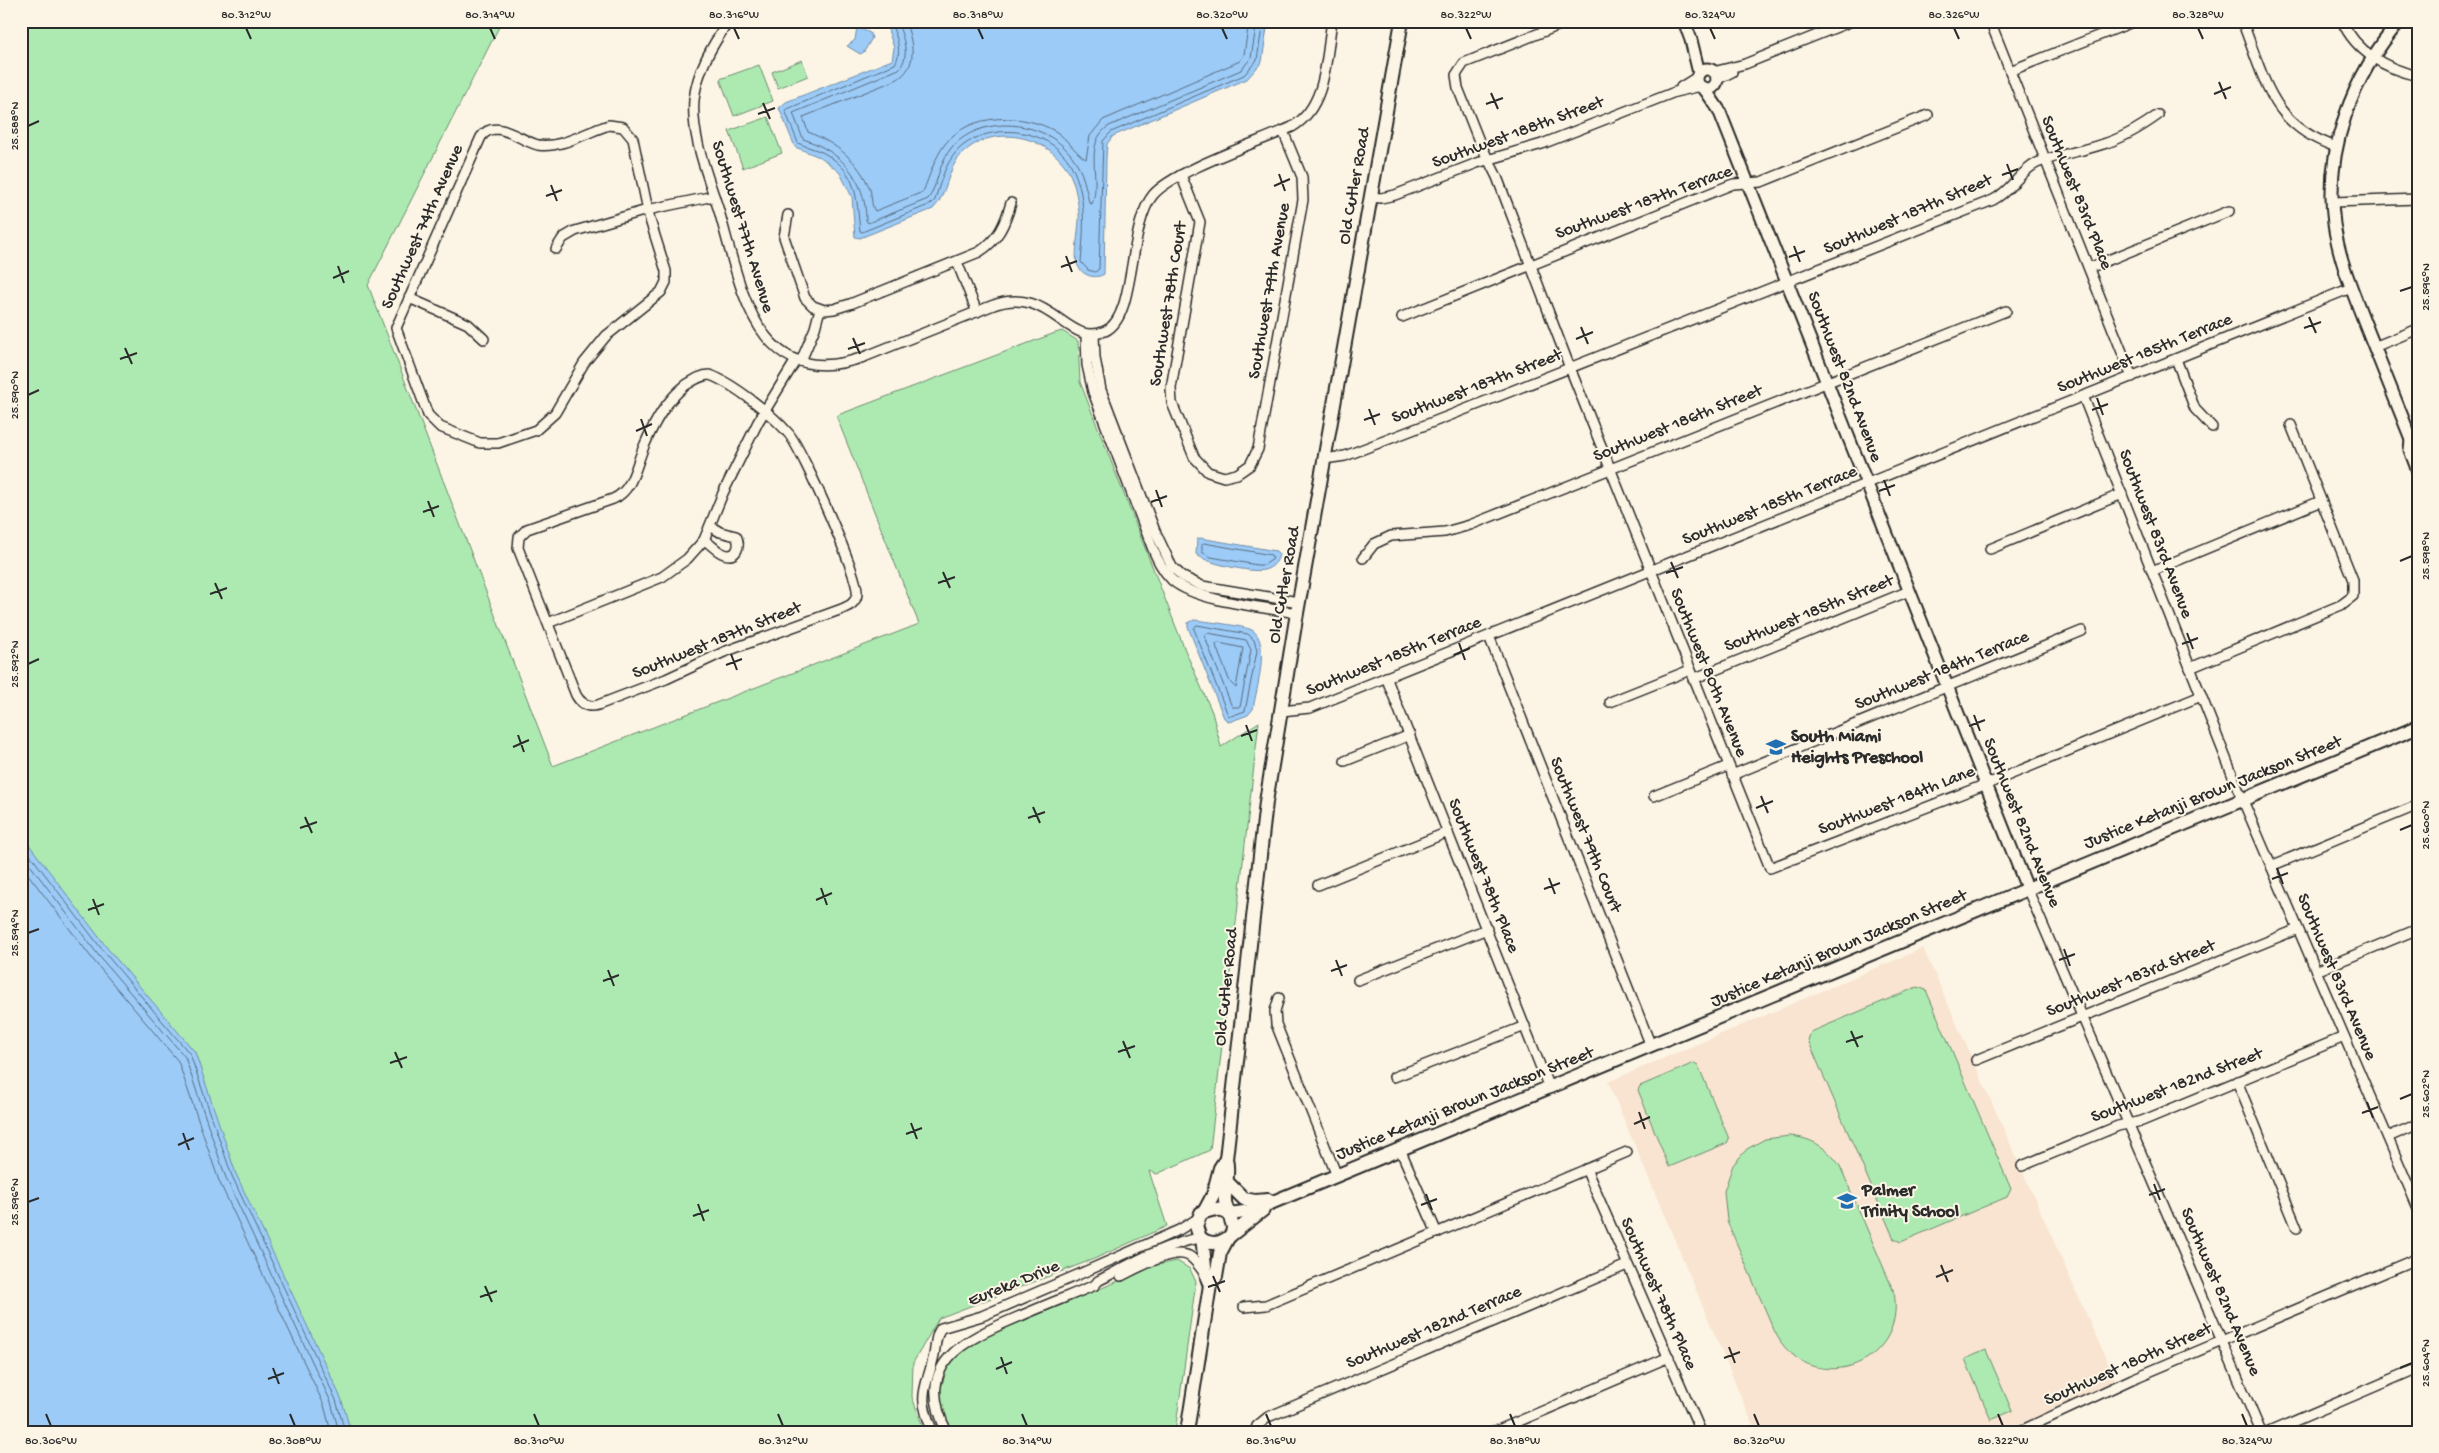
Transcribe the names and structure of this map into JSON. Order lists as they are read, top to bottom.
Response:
{
  "streets": {
    "main road": ["Old Cutler Road", "Justice Ketanji Brown Jackson Street"],
    "street": [
      "Southwest 188th Street",
      "Southwest 83rd Place",
      "Southwest 187th Terrace",
      "Southwest 187th Street",
      "Southwest 74th Avenue",
      "Southwest 77th Avenue",
      "Southwest 79th Avenue",
      "Southwest 78th Court",
      "Southwest 185th Terrace",
      "Southwest 82nd Avenue",
      "Southwest 186th Street",
      "Southwest 83rd Avenue",
      "Southwest 185th Street",
      "Southwest 184th Terrace",
      "Southwest 80th Avenue",
      "Southwest 184th Lane",
      "Southwest 79th Court",
      "Southwest 78th Place",
      "Southwest 183rd Street",
      "Southwest 182nd Street",
      "Eureka Drive",
      "Southwest 182nd Terrace",
      "Southwest 180th Street"
    ]
  },
  "crossings": [
    ["Southwest 188th Street", "Old Cutler Road"],
    ["Southwest 188th Street", "Southwest 82nd Avenue"],
    ["Southwest 188th Street", "Southwest 80th Avenue"],
    ["Old Cutler Road", "Southwest 187th Street"],
    ["Old Cutler Road", "Southwest 185th Terrace"],
    ["Old Cutler Road", "Justice Ketanji Brown Jackson Street"],
    ["Old Cutler Road", "Eureka Drive"],
    ["Southwest 83rd Place", "Southwest 187th Street"],
    ["Southwest 83rd Place", "Southwest 185th Terrace"],
    ["Southwest 187th Terrace", "Southwest 82nd Avenue"],
    ["Southwest 187th Terrace", "Southwest 80th Avenue"],
    ["Southwest 187th Street", "Southwest 82nd Avenue"],
    ["Southwest 187th Street", "Southwest 80th Avenue"],
    ["Southwest 79th Avenue", "Southwest 78th Court"],
    ["Southwest 185th Terrace", "Southwest 82nd Avenue"],
    ["Southwest 185th Terrace", "Southwest 83rd Avenue"],
    ["Southwest 185th Terrace", "Southwest 80th Avenue"],
    ["Southwest 185th Terrace", "Southwest 79th Court"],
    ["Southwest 185th Terrace", "Southwest 78th Place"],
    ["Southwest 82nd Avenue", "Southwest 186th Street"],
    ["Southwest 82nd Avenue", "Southwest 185th Street"],
    ["Southwest 82nd Avenue", "Southwest 184th Terrace"],
    ["Southwest 82nd Avenue", "Justice Ketanji Brown Jackson Street"],
    ["Southwest 82nd Avenue", "Southwest 184th Lane"],
    ["Southwest 82nd Avenue", "Southwest 183rd Street"],
    ["Southwest 82nd Avenue", "Southwest 182nd Street"],
    ["Southwest 82nd Avenue", "Southwest 180th Street"],
    ["Southwest 186th Street", "Southwest 80th Avenue"],
    ["Southwest 83rd Avenue", "Justice Ketanji Brown Jackson Street"],
    ["Southwest 83rd Avenue", "Southwest 184th Lane"],
    ["Southwest 83rd Avenue", "Southwest 183rd Street"],
    ["Southwest 83rd Avenue", "Southwest 182nd Street"],
    ["Southwest 185th Street", "Southwest 80th Avenue"],
    ["Southwest 184th Terrace", "Southwest 80th Avenue"],
    ["Southwest 80th Avenue", "Southwest 184th Lane"],
    ["Justice Ketanji Brown Jackson Street", "Southwest 79th Court"],
    ["Justice Ketanji Brown Jackson Street", "Southwest 78th Place"],
    ["Justice Ketanji Brown Jackson Street", "Eureka Drive"],
    ["Southwest 78th Place", "Southwest 182nd Terrace"]
  ],
  "places": {
    "school or university": ["South Miami Heights Preschool", "Palmer Trinity School"]
  },
  "coordinates": [
    "80.312°W",
    "80.314°W",
    "80.316°W",
    "80.318°W",
    "80.320°W",
    "80.322°W",
    "80.324°W",
    "80.326°W",
    "80.328°W",
    "25.588°N",
    "25.596°N",
    "25.590°N",
    "25.598°N",
    "25.592°N",
    "25.600°N",
    "25.594°N",
    "25.602°N",
    "25.604°N",
    "80.306°W",
    "80.308°W",
    "80.310°W"
  ]
}
